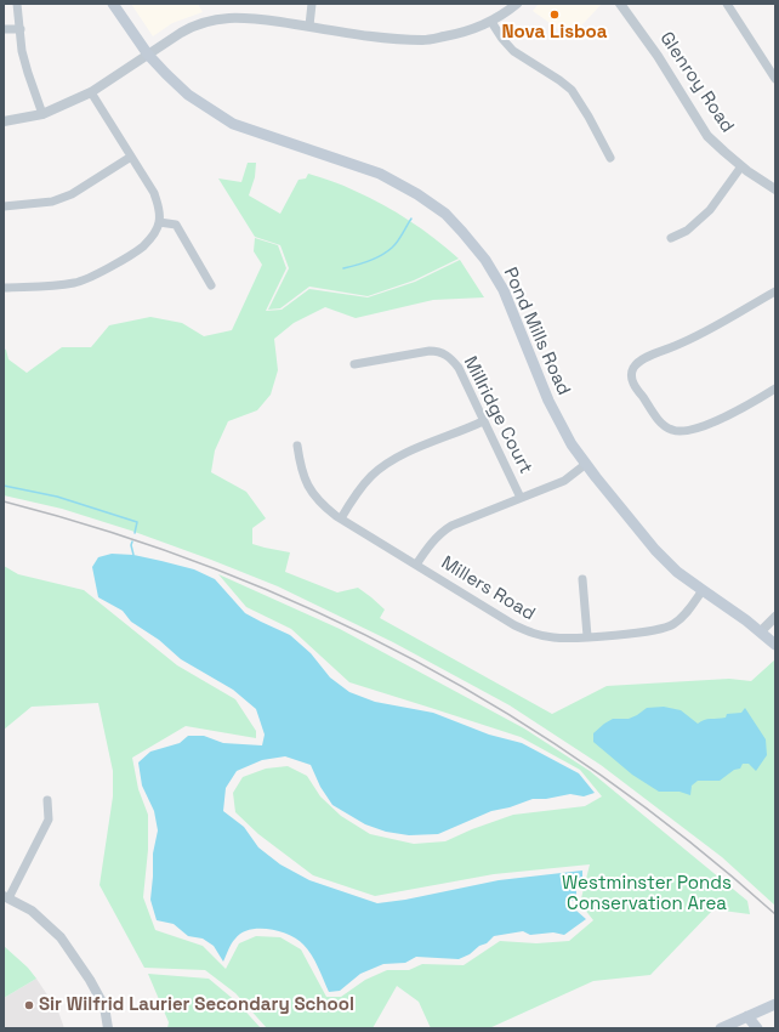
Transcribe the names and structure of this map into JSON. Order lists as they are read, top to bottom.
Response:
{
  "streets": {
    "main road": ["Pond Mills Road"],
    "street": ["Glenroy Road", "Millridge Court", "Millers Road"]
  },
  "crossings": [
    ["Pond Mills Road", "Millers Road"]
  ],
  "parks": ["Westminster Ponds Conservation Area"],
  "places": ["Nova Lisboa", "Sir Wilfrid Laurier Secondary School"]
}
